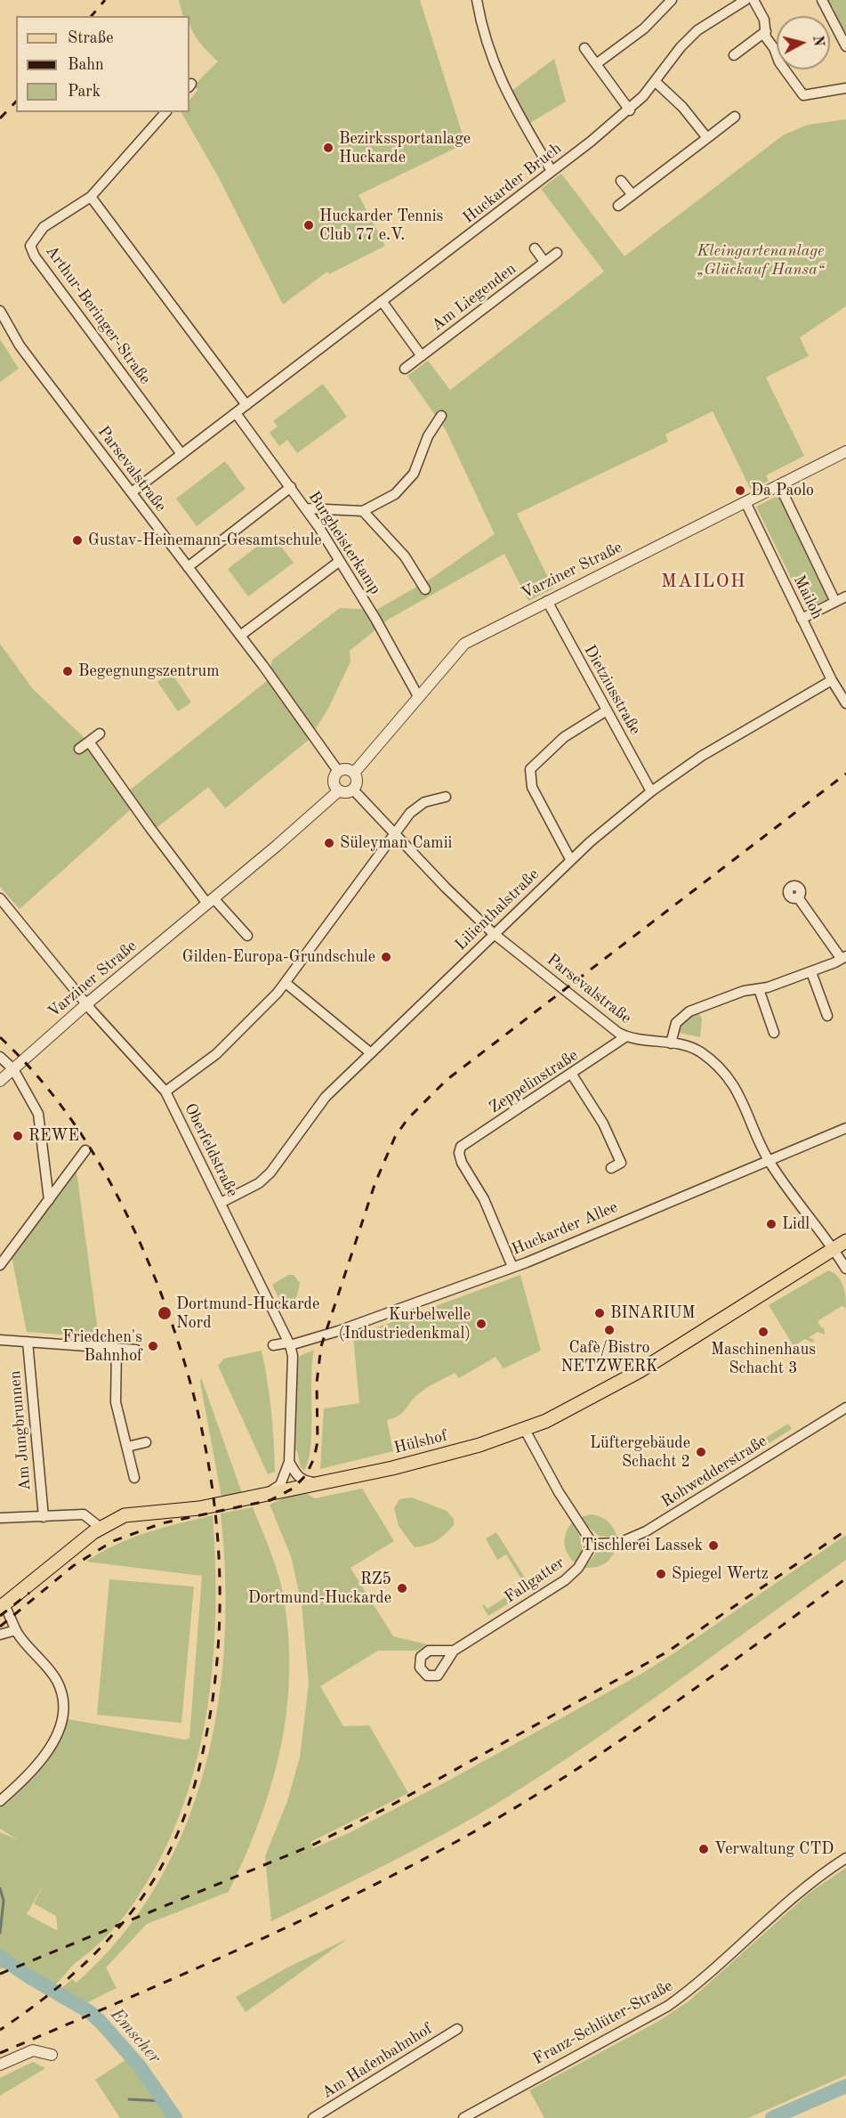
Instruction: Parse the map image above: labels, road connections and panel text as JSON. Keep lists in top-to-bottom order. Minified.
{"streets":{"main road":["Hülshof"],"street":["Huckarder Bruch","Am Liegenden","Arthur-Beringer-Straße","Parsevalstraße","Burgheisterkamp","Varziner Straße","Mailoh","Dietziusstraße","Lilienthalstraße","Zeppelinstraße","Oberfeldstraße","Huckarder Allee","Am Jungbrunnen","Rohwedderstraße","Fallgatter","Franz-Schlüter-Straße","Am Hafenbahnhof"]},"crossings":[["Huckarder Bruch","Arthur-Beringer-Straße"],["Huckarder Bruch","Parsevalstraße"],["Huckarder Bruch","Burgheisterkamp"],["Parsevalstraße","Varziner Straße"],["Parsevalstraße","Lilienthalstraße"],["Parsevalstraße","Zeppelinstraße"],["Parsevalstraße","Huckarder Allee"],["Parsevalstraße","Hülshof"],["Burgheisterkamp","Varziner Straße"],["Varziner Straße","Mailoh"],["Varziner Straße","Dietziusstraße"],["Varziner Straße","Oberfeldstraße"],["Mailoh","Lilienthalstraße"],["Dietziusstraße","Lilienthalstraße"],["Lilienthalstraße","Oberfeldstraße"],["Zeppelinstraße","Huckarder Allee"],["Oberfeldstraße","Huckarder Allee"],["Oberfeldstraße","Hülshof"],["Rohwedderstraße","Fallgatter"]],"districts":["MAILOH"],"water":["Emscher"],"parks":["Kleingartenanlage „Glückauf Hansa“"],"places":["Bezirkssportanlage Huckarde","Huckarder Tennis Club 77 e.V.","Da Paolo","Gustav-Heinemann-Gesamtschule","Begegnungszentrum","Süleyman Camii","Gilden-Europa-Grundschule","REWE","Lidl","Dortmund-Huckarde Nord","BINARIUM","Kurbelwelle (Industriedenkmal)","Cafè/Bistro NETZWERK","Maschinenhaus Schacht 3","Friedchen's Bahnhof","Lüftergebäude Schacht 2","Tischlerei Lassek","Spiegel Wertz","RZ5 Dortmund-Huckarde","Verwaltung CTD"],"legend":["Straße","Bahn","Park"],"north":"right"}
